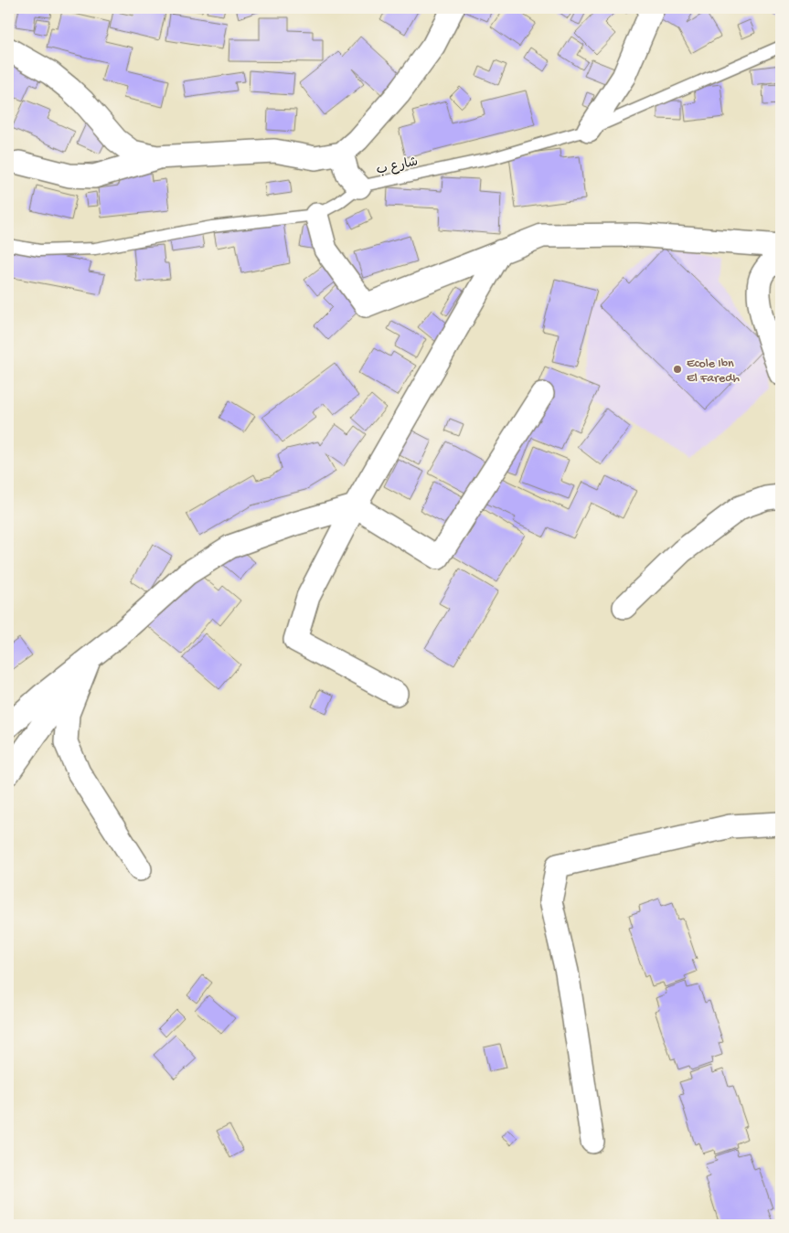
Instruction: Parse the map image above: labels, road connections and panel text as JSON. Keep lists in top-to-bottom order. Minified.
{"streets":{"lane":["شارع ب"]},"places":["Ecole Ibn El Faredh"]}
